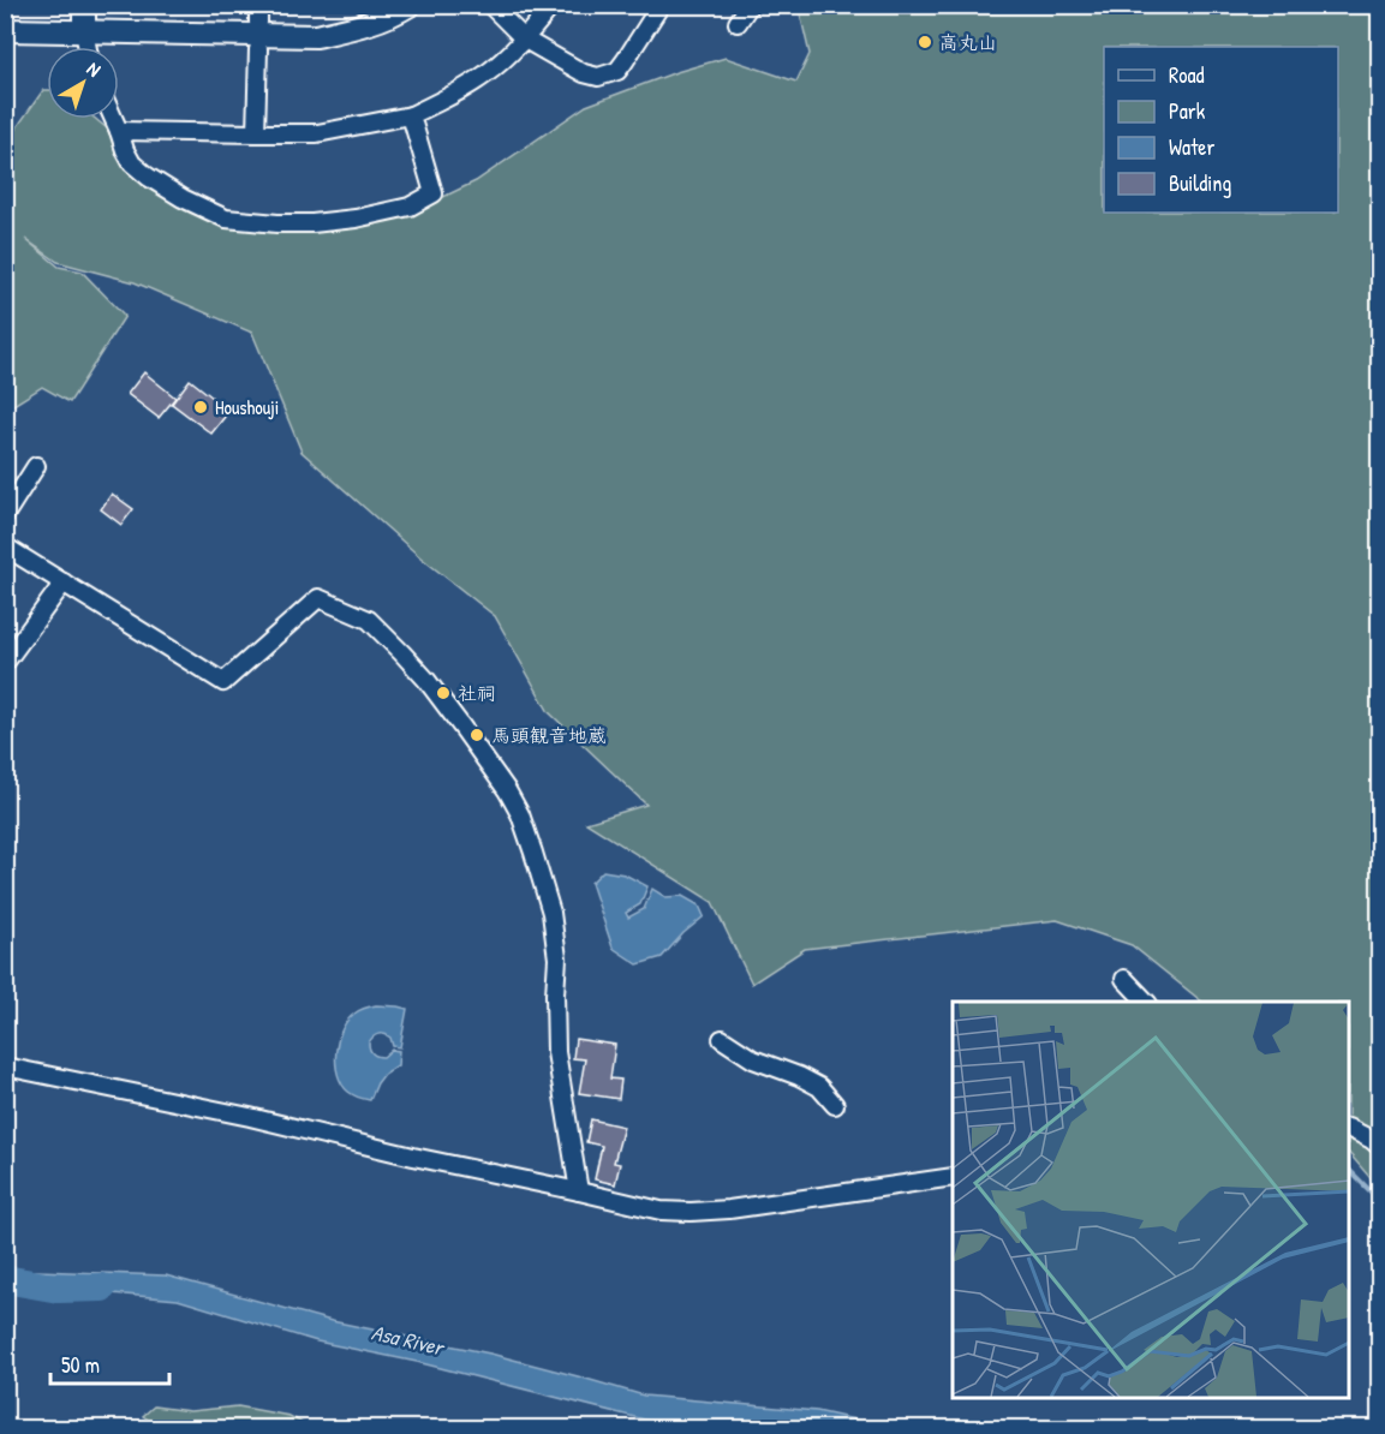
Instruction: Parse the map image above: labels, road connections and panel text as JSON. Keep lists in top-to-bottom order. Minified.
{"water":["Asa River"],"places":["高丸山","Houshouji","社祠","馬頭観音地蔵"],"legend":["Road","Park","Water","Building"],"scale_bar":"50 m","north":"top right"}
